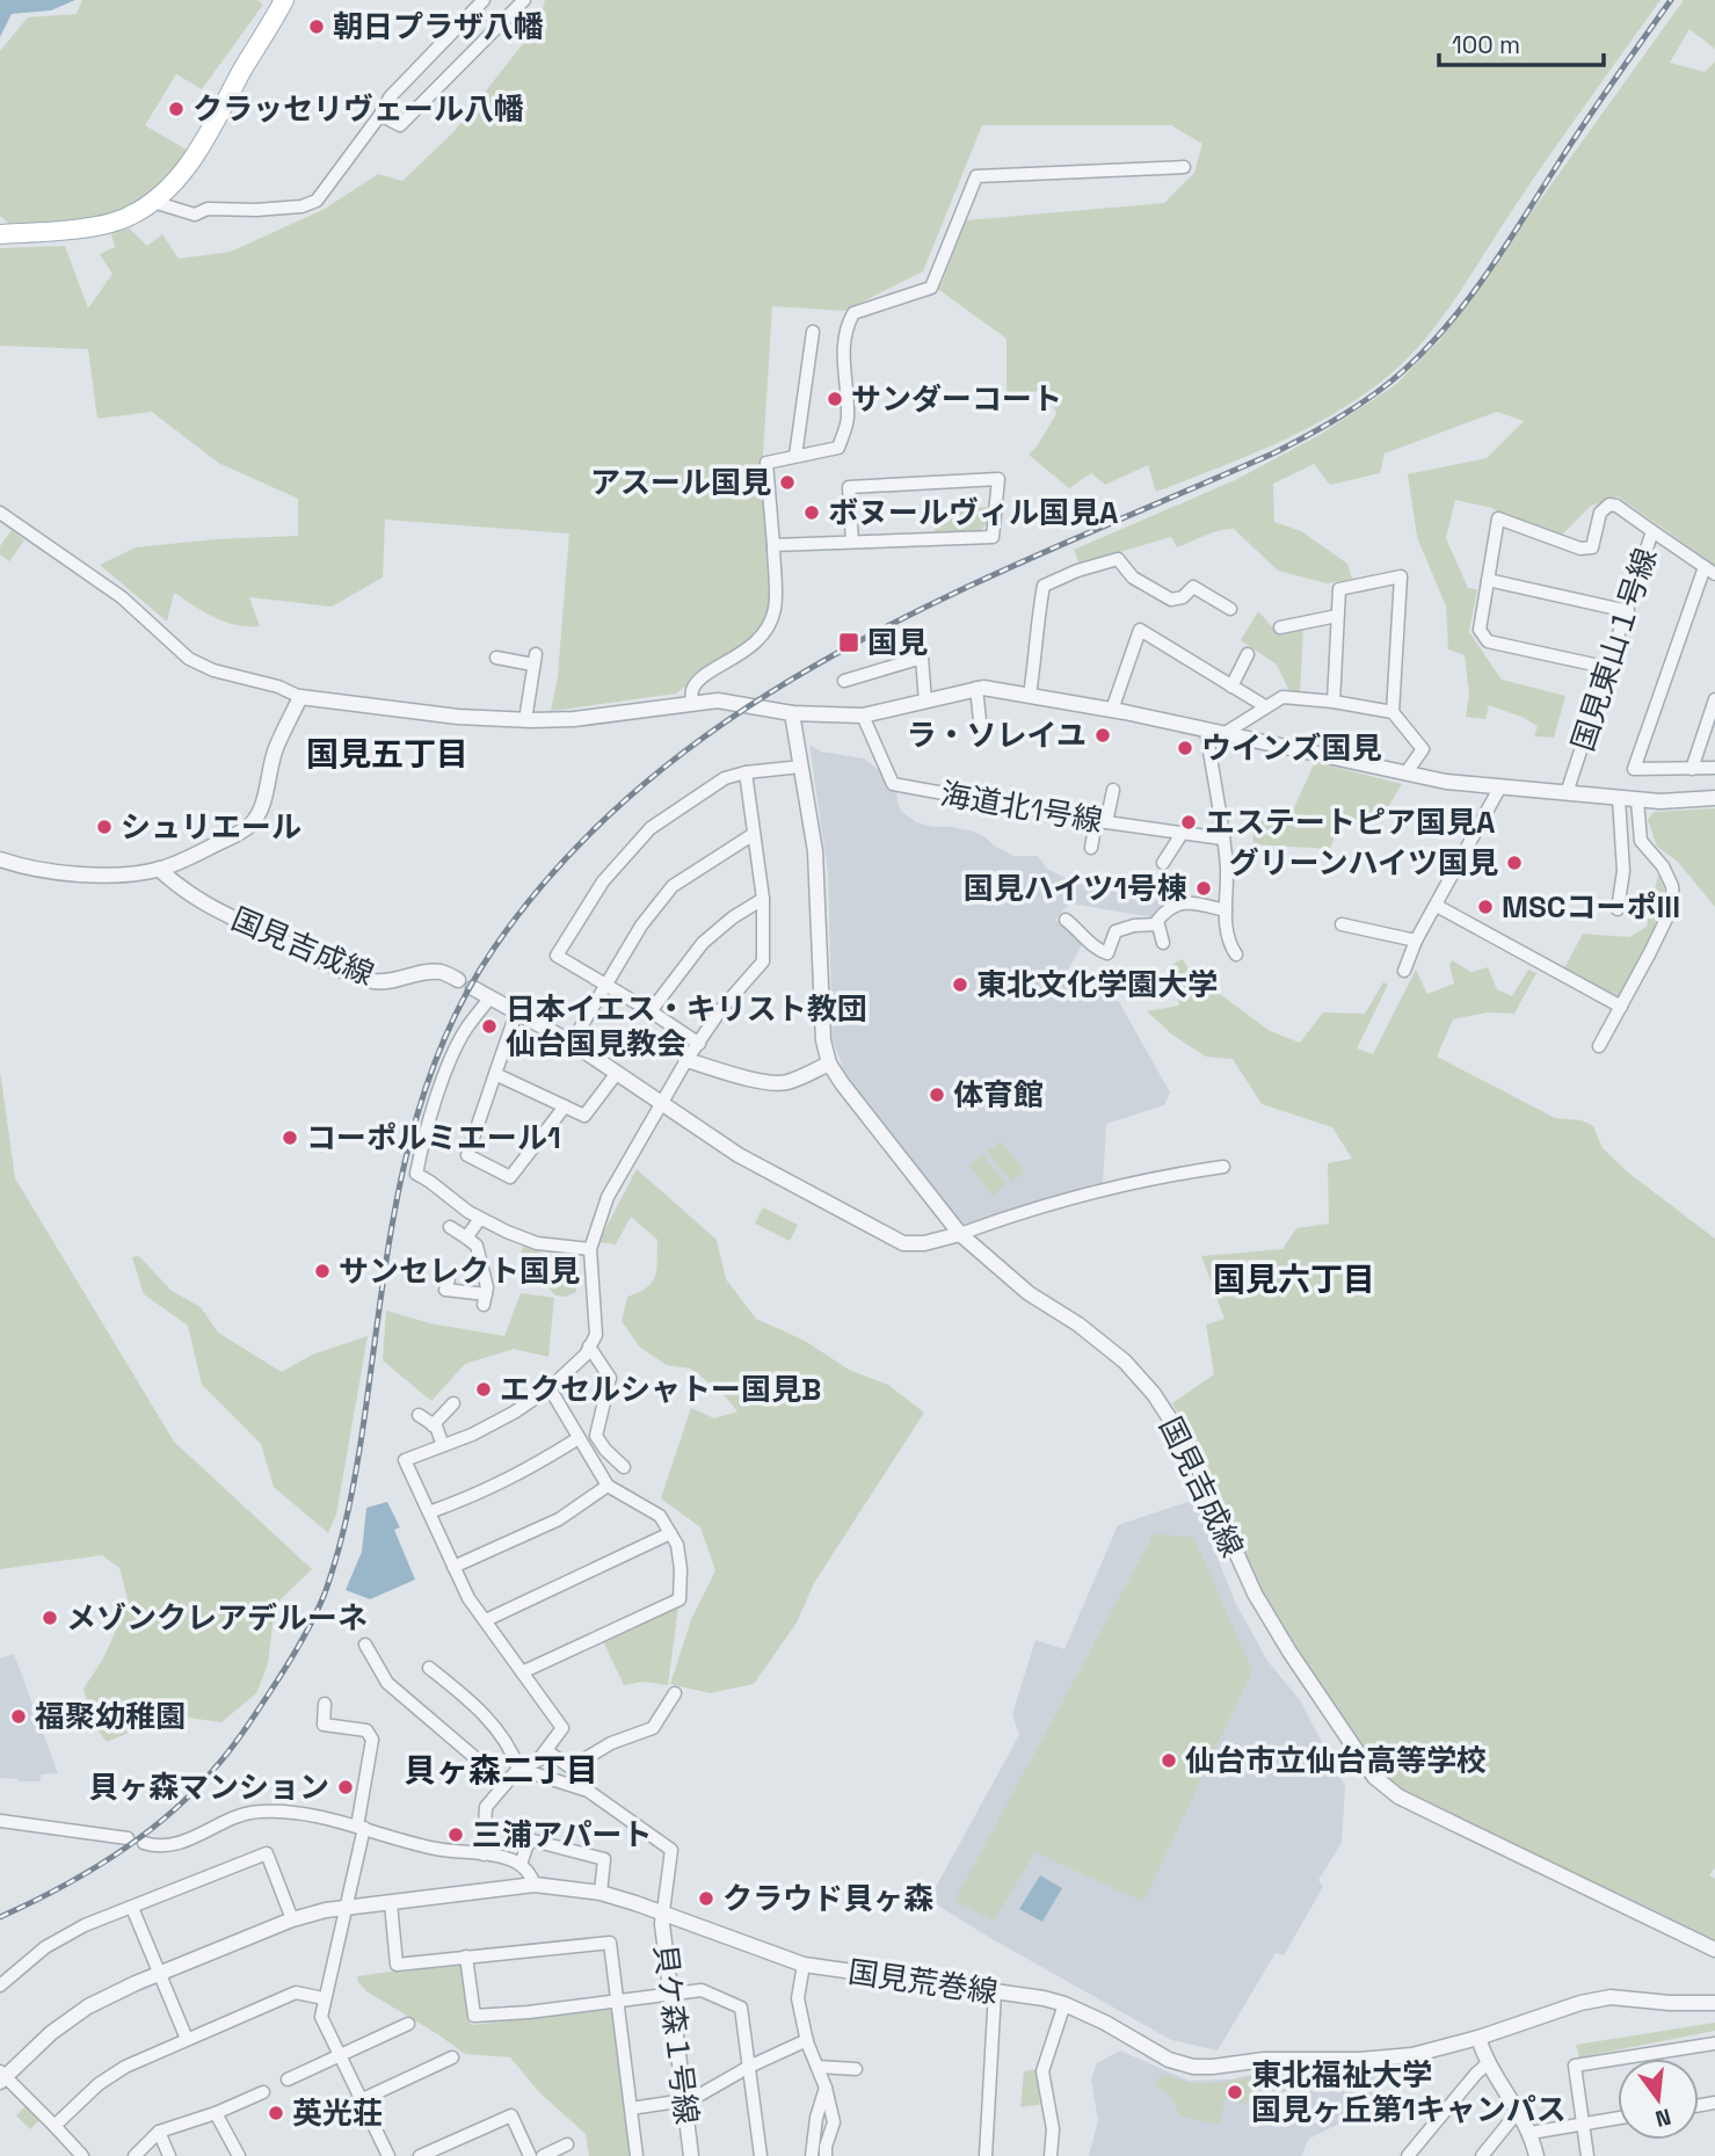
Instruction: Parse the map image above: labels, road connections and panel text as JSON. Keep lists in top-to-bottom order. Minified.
{"streets":{"street":["国見東山１号線","海道北1号線","国見吉成線","国見荒巻線","貝ケ森１号線"]},"crossings":[["国見荒巻線","貝ケ森１号線"]],"districts":["国見五丁目","国見六丁目","貝ヶ森二丁目"],"places":{"other":["朝日プラザ八幡","クラッセリヴェール八幡","サンダーコート","アスール国見","ボヌールヴィル国見A","ラ・ソレイユ","ウインズ国見","エステートピア国見A","シュリエール","グリーンハイツ国見","国見ハイツ1号棟","MSCコーポIII","東北文化学園大学","日本イエス・キリスト教団 仙台国見教会","体育館","コーポルミエール1","サンセレクト国見","エクセルシャトー国見B","メゾンクレアデルーネ","福聚幼稚園","仙台市立仙台高等学校","貝ヶ森マンション","三浦アパート","クラウド貝ヶ森","東北福祉大学 国見ヶ丘第1キャンパス","英光荘"],"transit":["国見"]},"scale_bar":"100 m","north":"bottom"}
